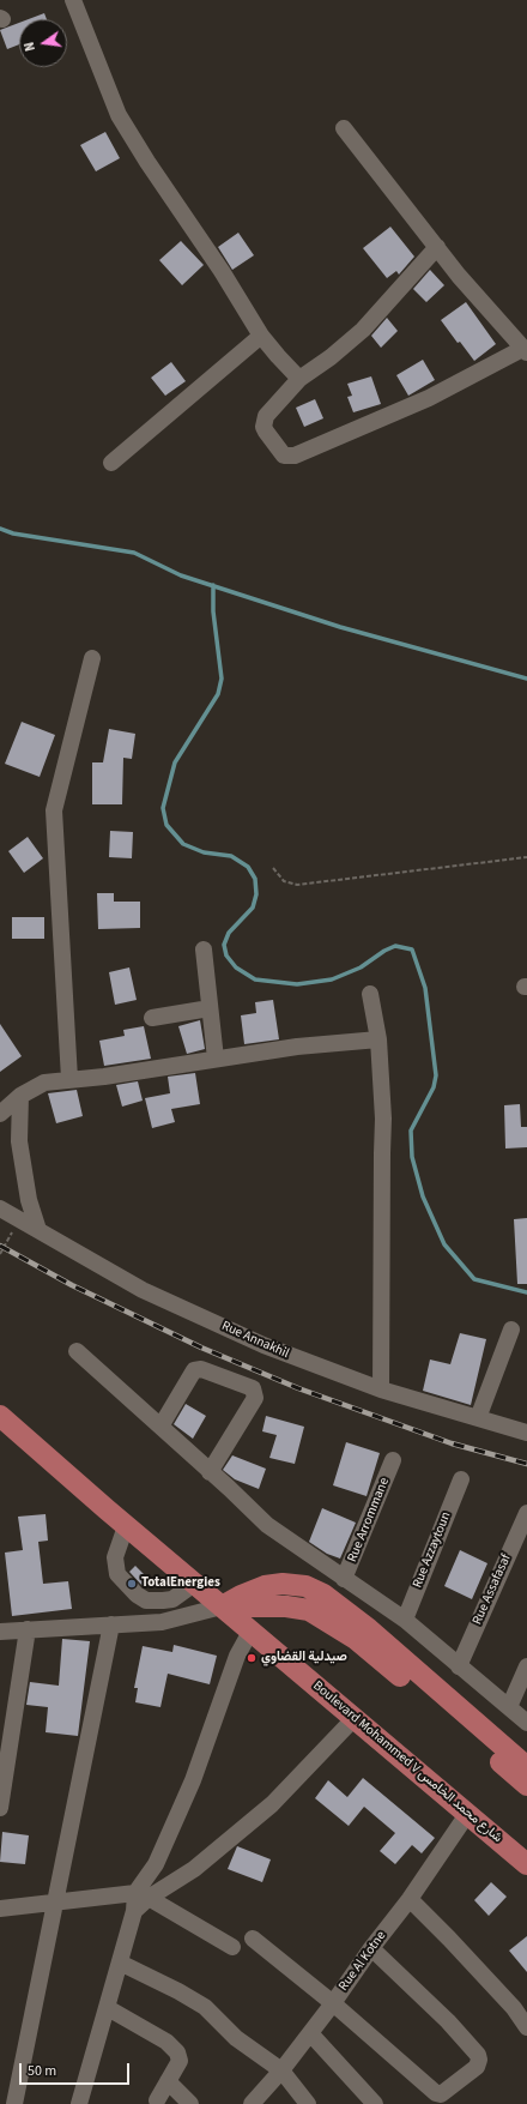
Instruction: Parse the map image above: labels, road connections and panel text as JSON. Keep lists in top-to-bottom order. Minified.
{"streets":{"main road":["Boulevard Mohammed V شارع محمد الخامس"],"street":["Rue Annakhil","Rue Arrommane","Rue Azzaytoun","Rue Assafasaf","Rue Al Kotne"]},"crossings":[["Boulevard Mohammed V شارع محمد الخامس","Rue Al Kotne"]],"places":["TotalEnergies","صيدلية القضاوي"],"scale_bar":"50 m","north":"left"}
